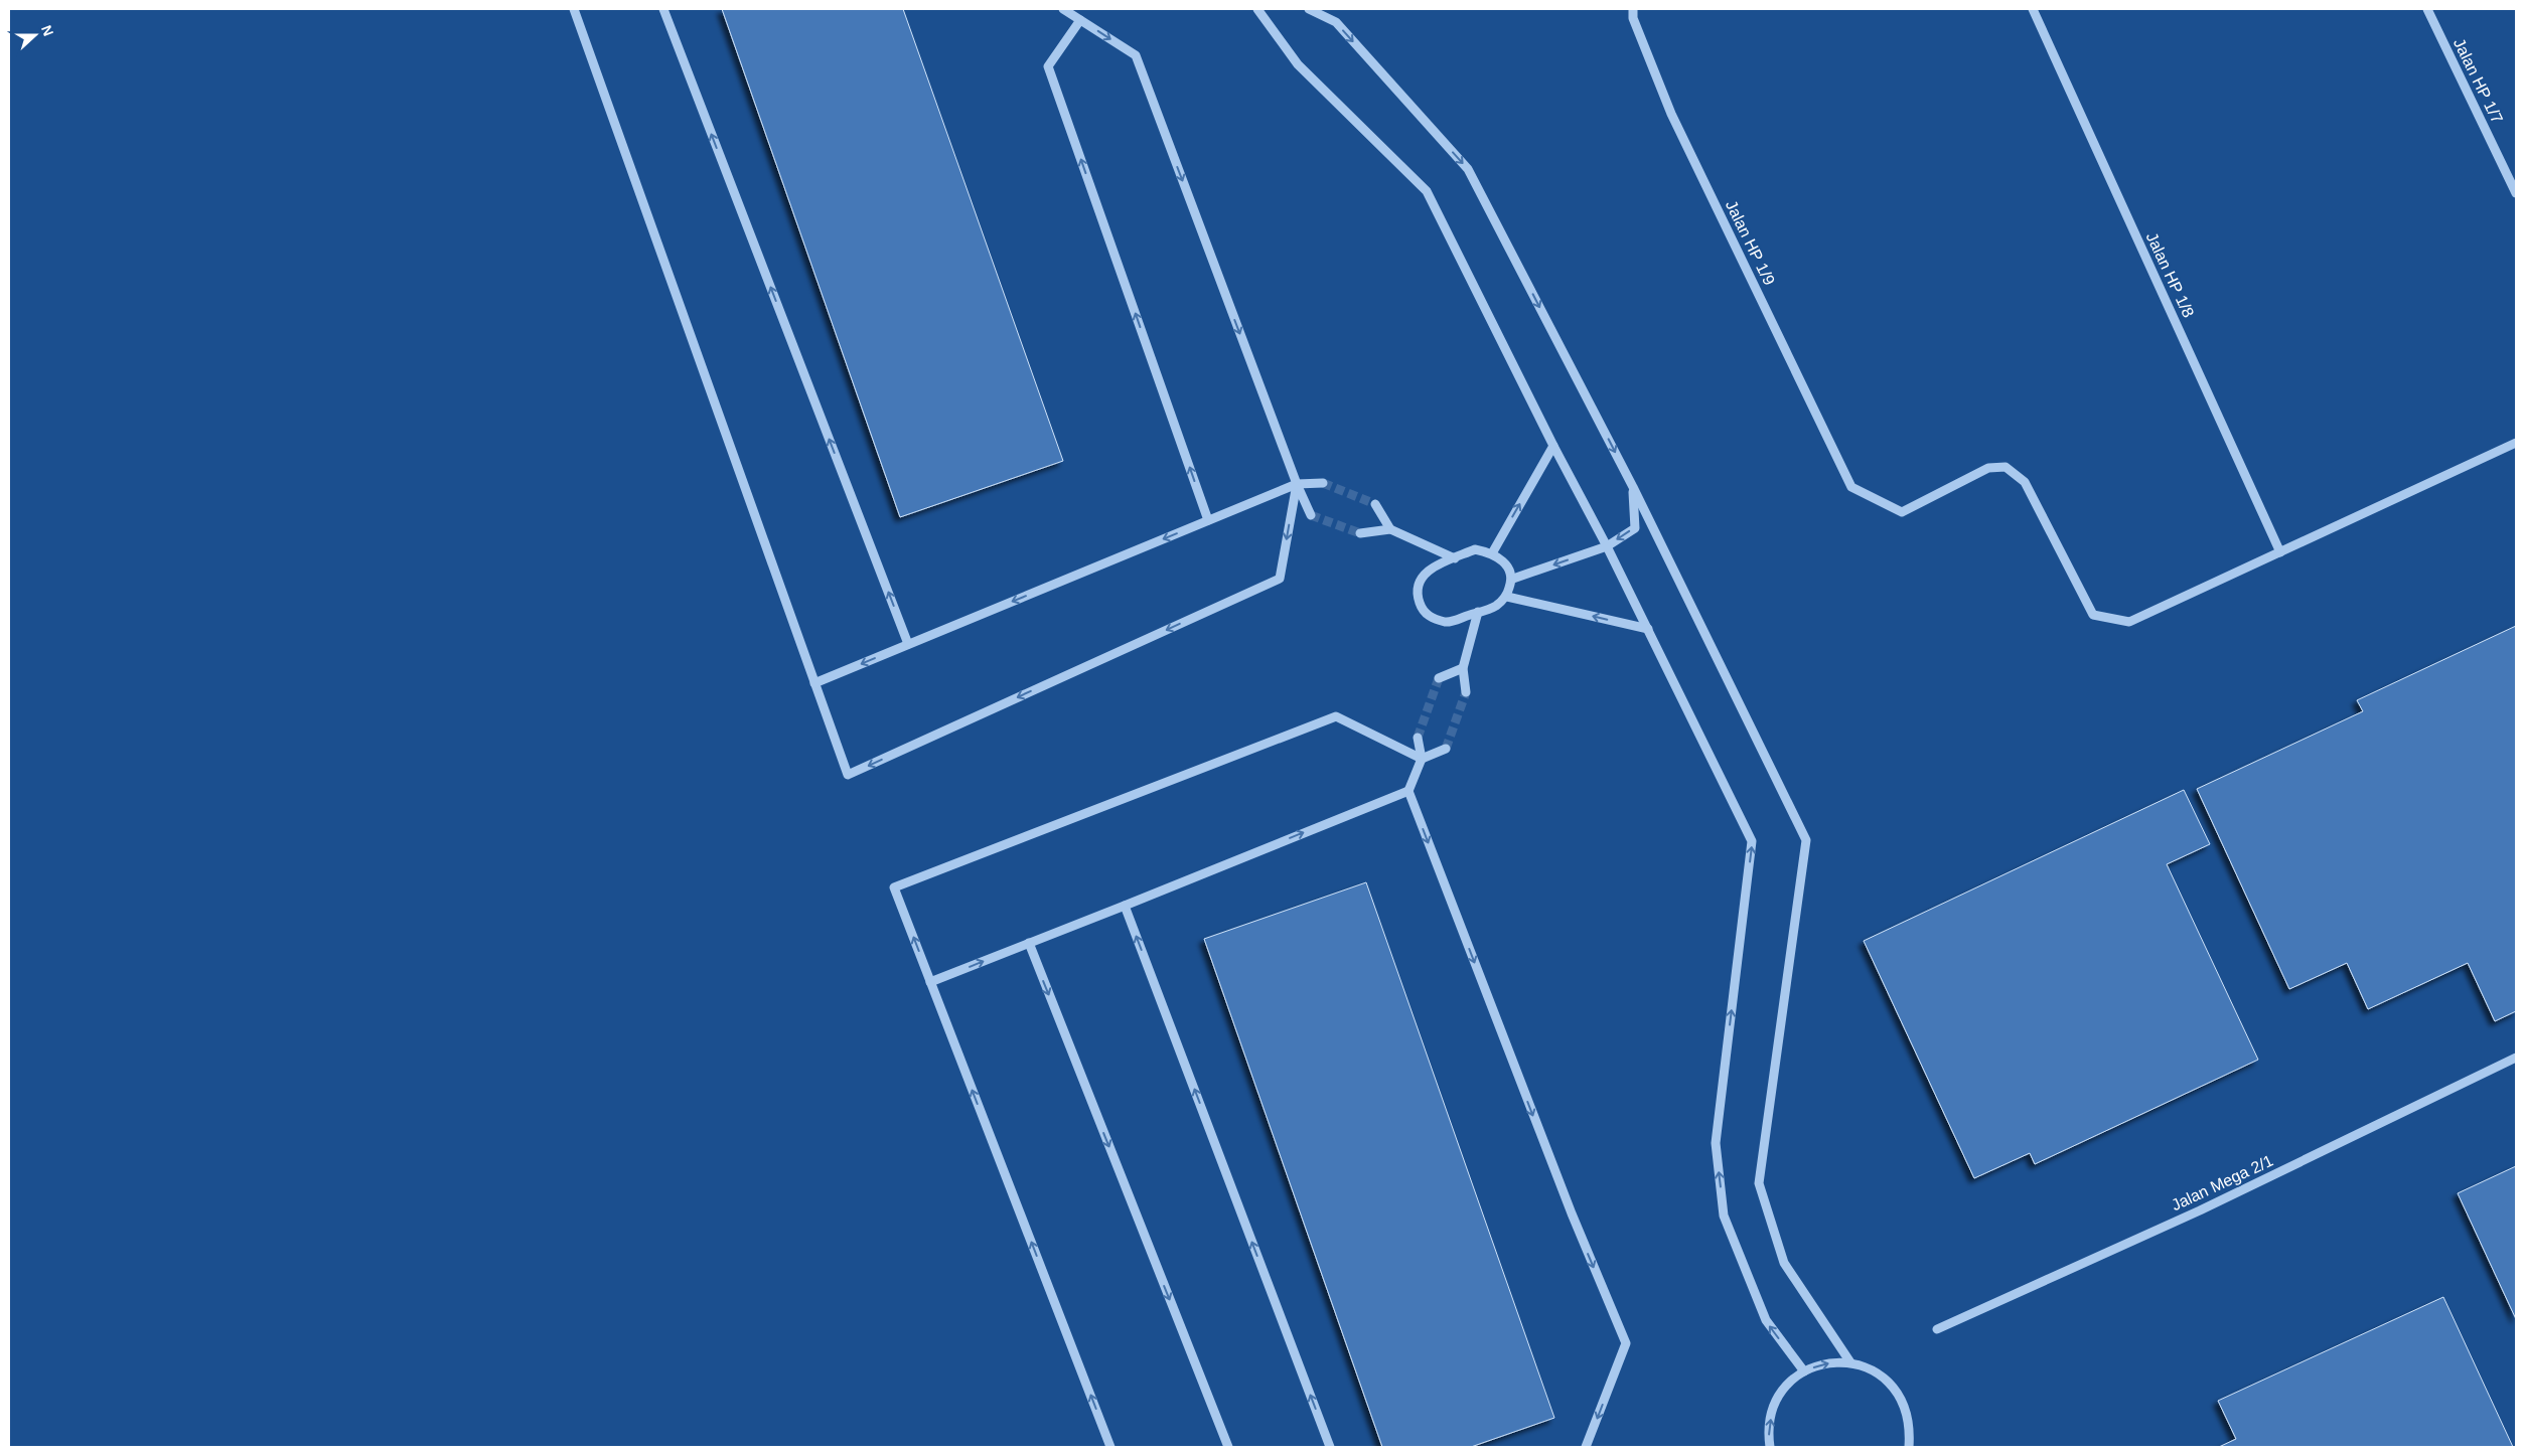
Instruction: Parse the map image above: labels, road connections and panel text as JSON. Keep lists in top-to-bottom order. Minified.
{"streets":{"street":["Jalan HP 1/7","Jalan HP 1/9","Jalan HP 1/8","Jalan Mega 2/1"]},"crossings":[["Jalan HP 1/9","Jalan HP 1/8"]],"north":"right"}
